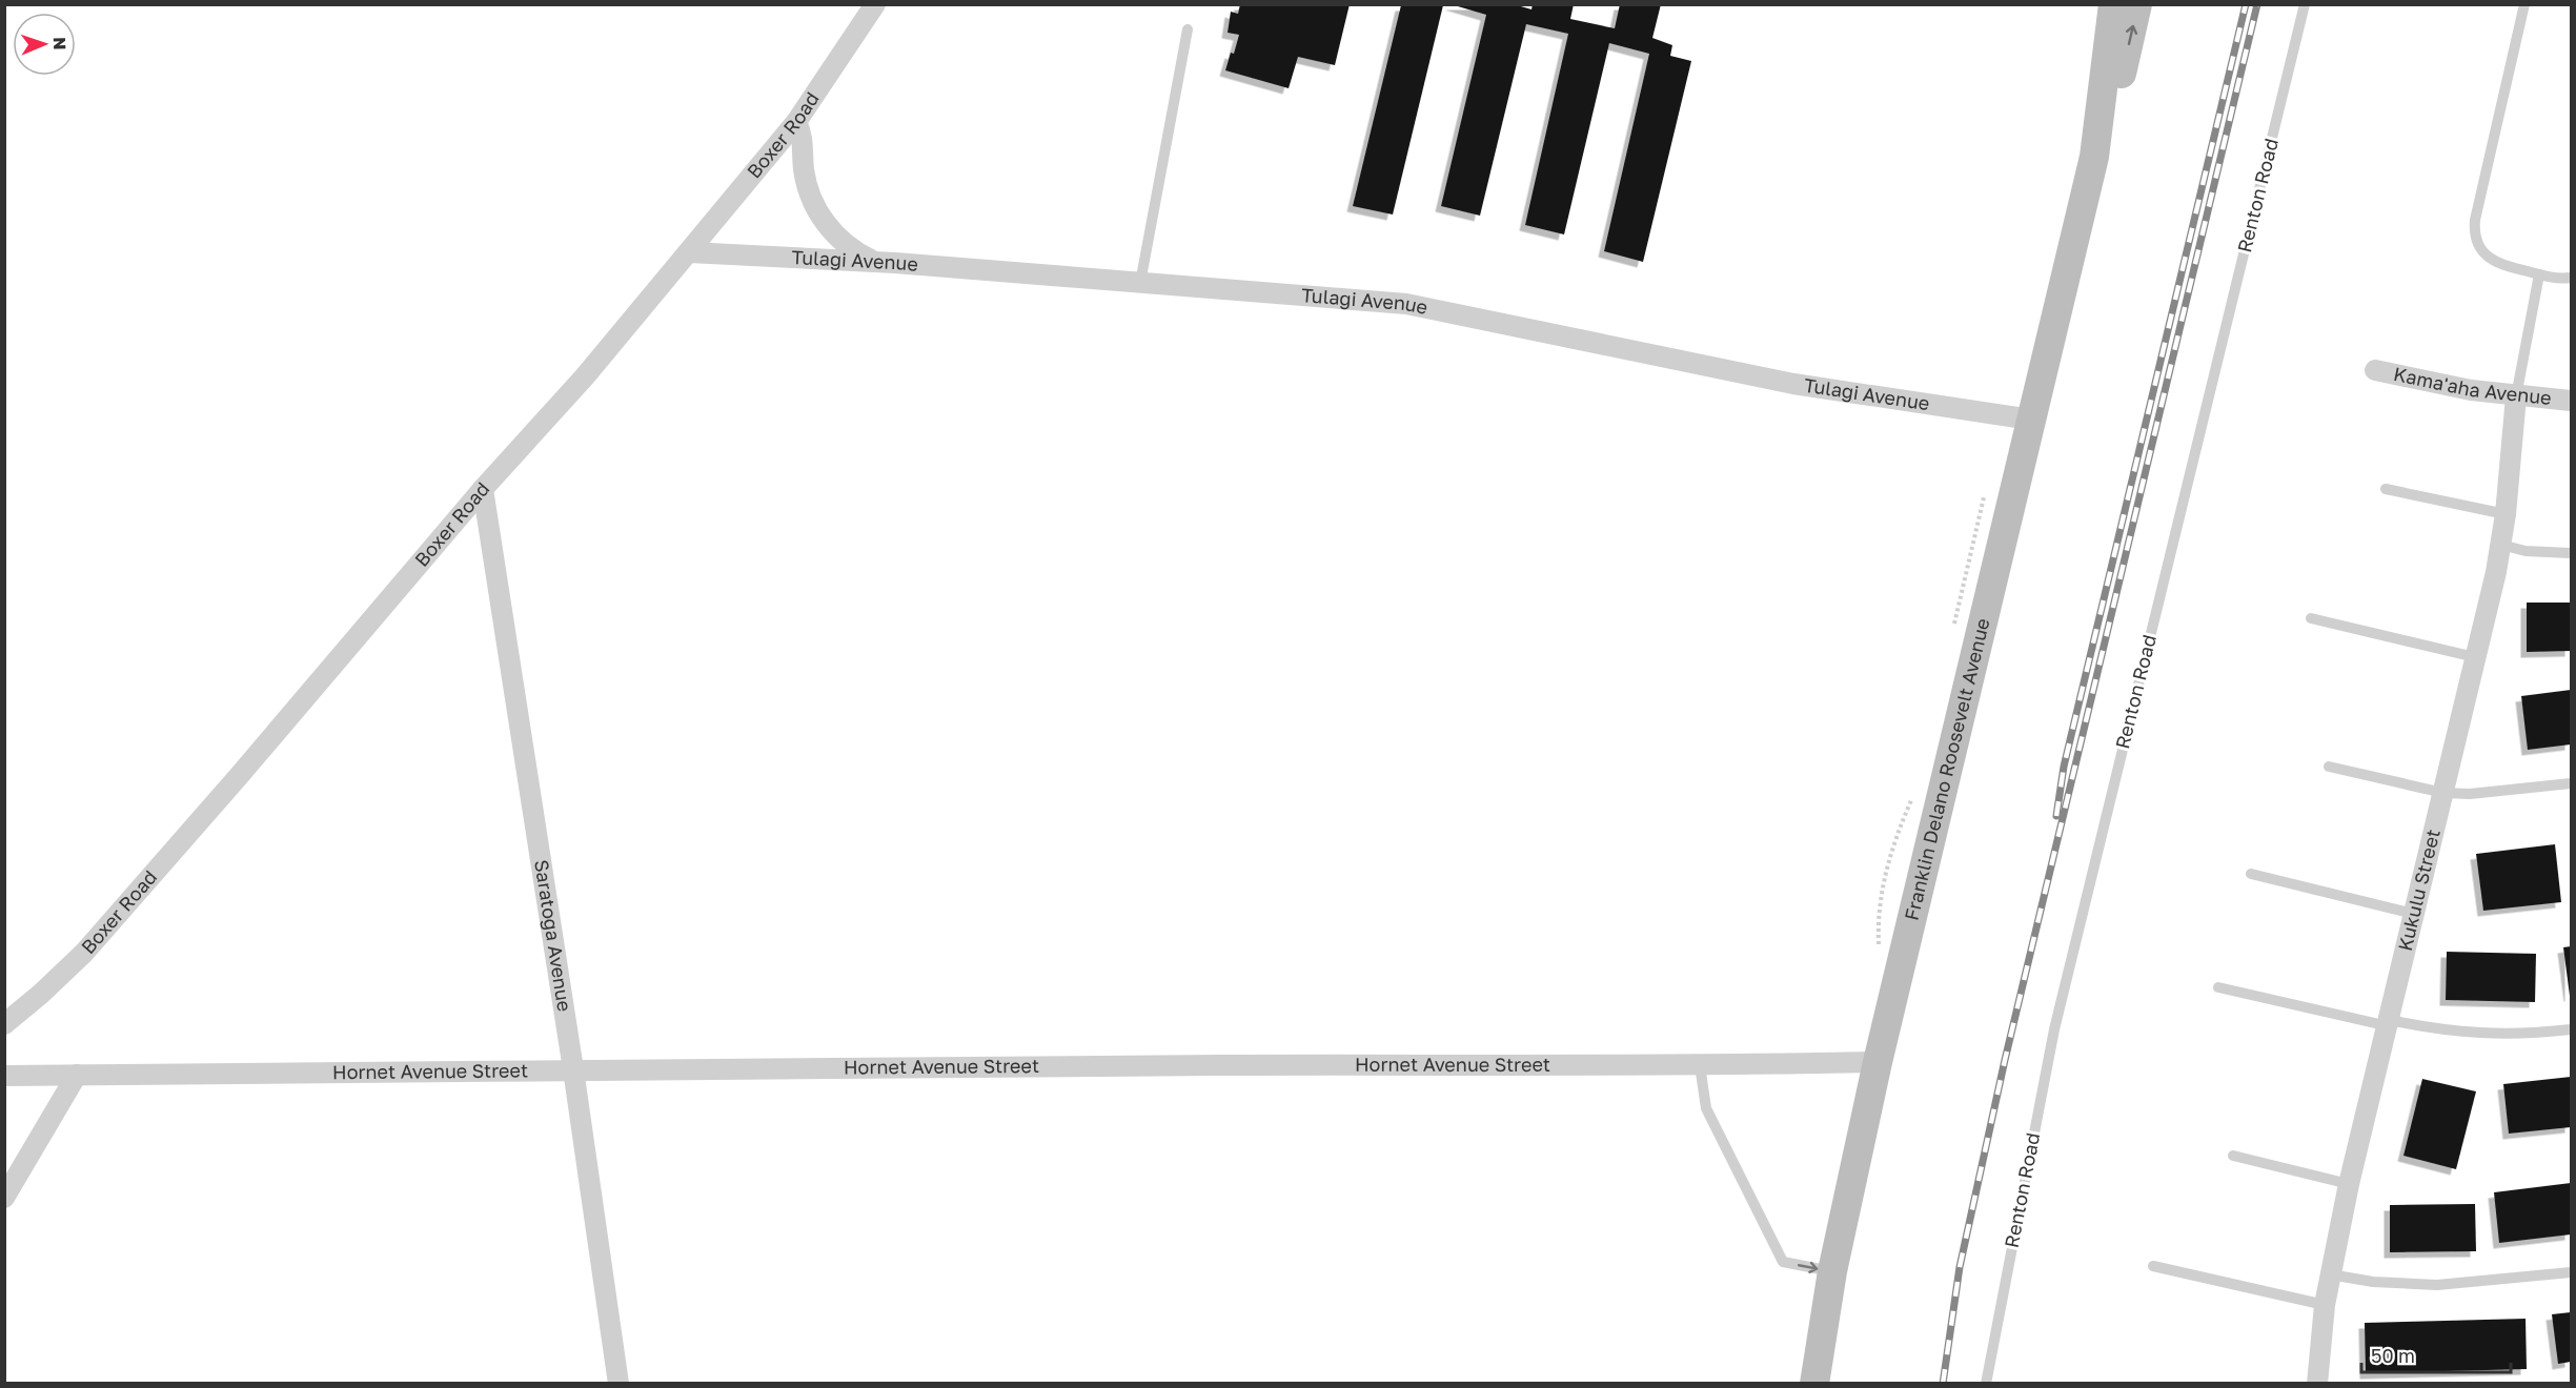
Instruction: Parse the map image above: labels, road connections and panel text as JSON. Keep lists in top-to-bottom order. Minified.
{"streets":{"main road":["Franklin Delano Roosevelt Avenue"],"street":["Boxer Road","Tulagi Avenue","Kama'aha Avenue","Kukulu Street","Saratoga Avenue","Hornet Avenue Street"],"lane":["Renton Road"]},"crossings":[["Boxer Road","Tulagi Avenue"],["Boxer Road","Saratoga Avenue"],["Tulagi Avenue","Franklin Delano Roosevelt Avenue"],["Kama'aha Avenue","Kukulu Street"],["Franklin Delano Roosevelt Avenue","Hornet Avenue Street"],["Saratoga Avenue","Hornet Avenue Street"]],"scale_bar":"50 m","north":"right"}
